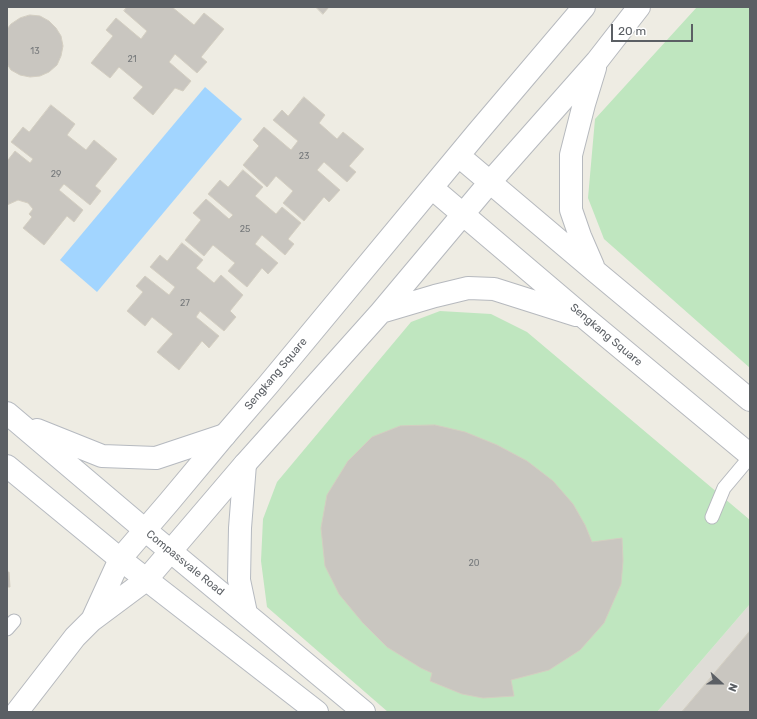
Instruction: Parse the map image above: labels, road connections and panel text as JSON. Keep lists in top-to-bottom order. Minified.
{"streets":{"street":["Sengkang Square","Compassvale Road"]},"crossings":[["Sengkang Square","Compassvale Road"]],"house_numbers":["13","21","23","29","25","27","20"],"scale_bar":"20 m","north":"right"}
